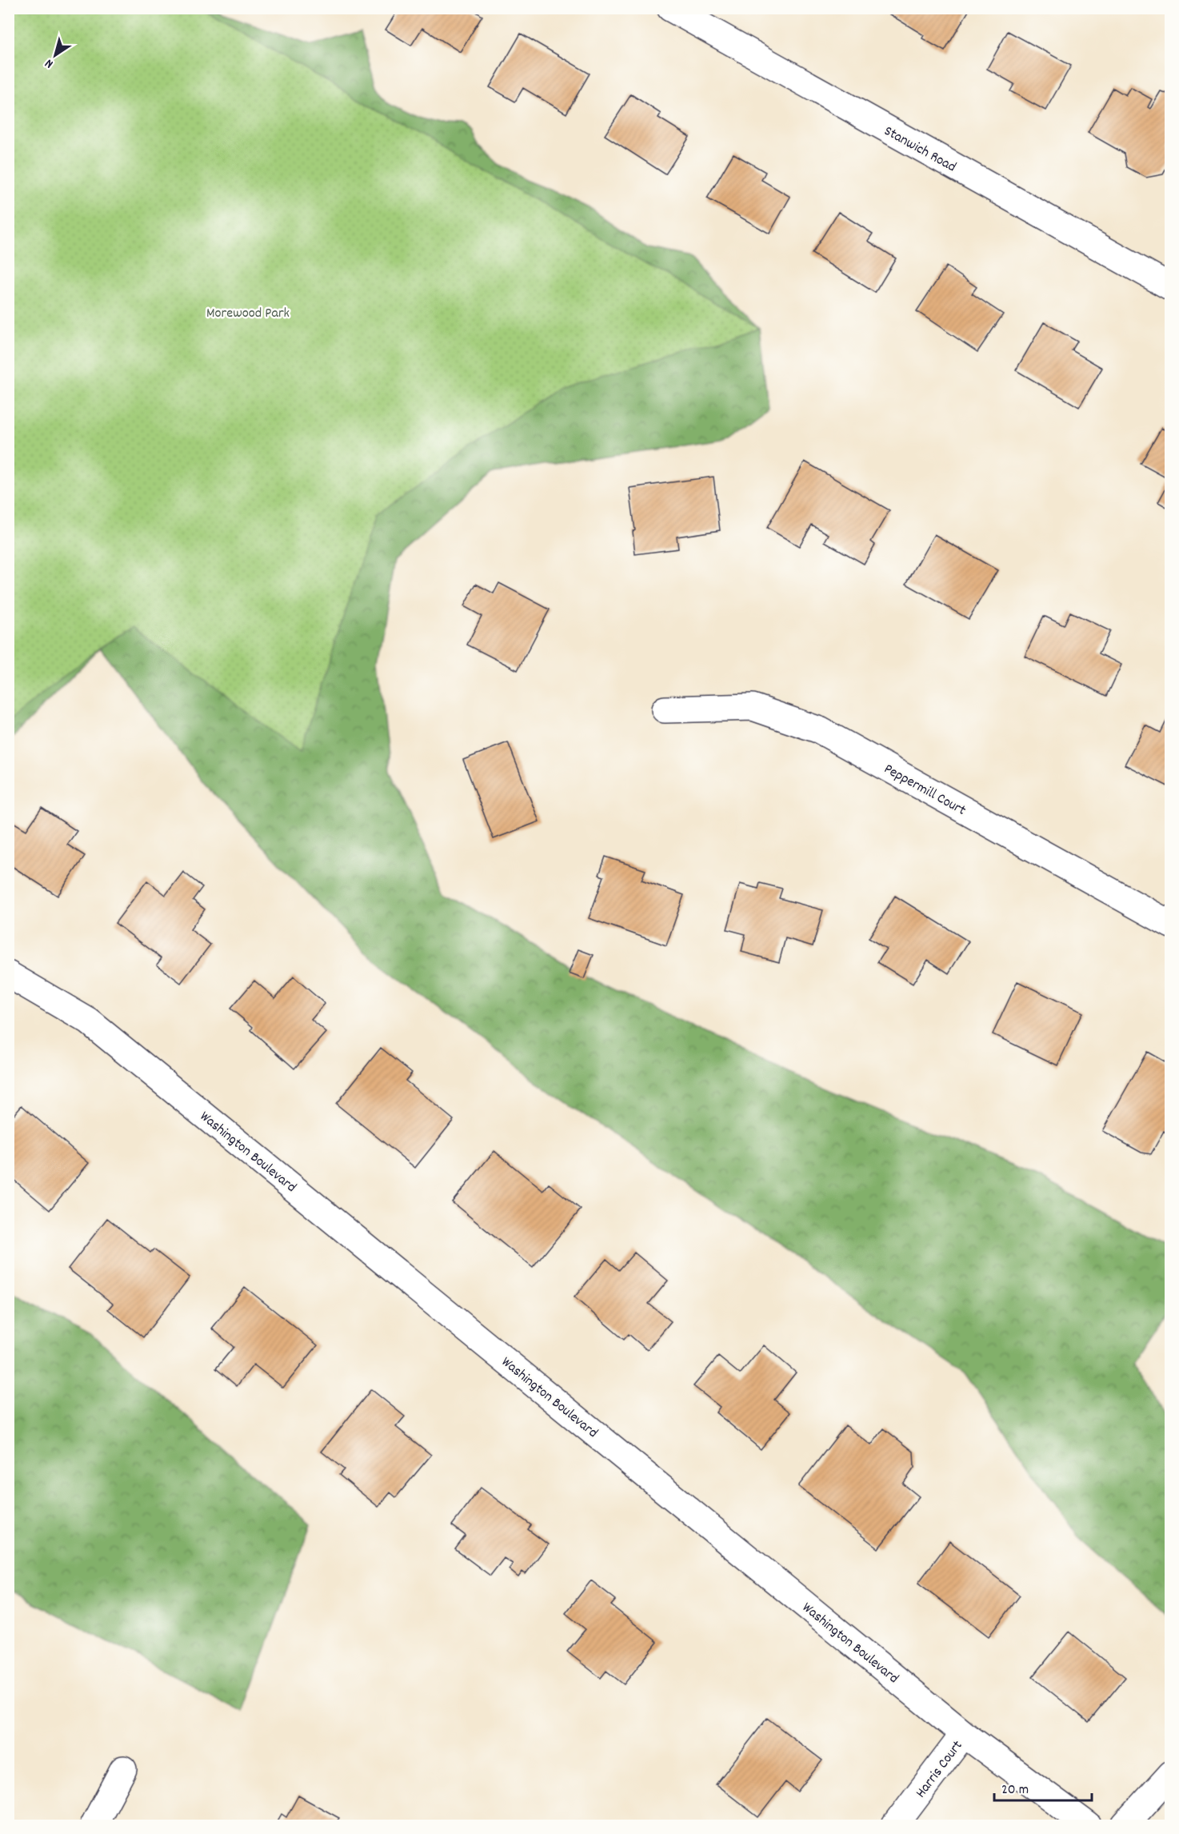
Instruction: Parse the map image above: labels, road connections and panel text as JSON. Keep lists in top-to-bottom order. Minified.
{"streets":{"street":["Stanwich Road","Peppermill Court","Washington Boulevard","Harris Court"]},"crossings":[["Washington Boulevard","Harris Court"]],"parks":["Morewood Park"],"scale_bar":"20 m","north":"bottom left"}
